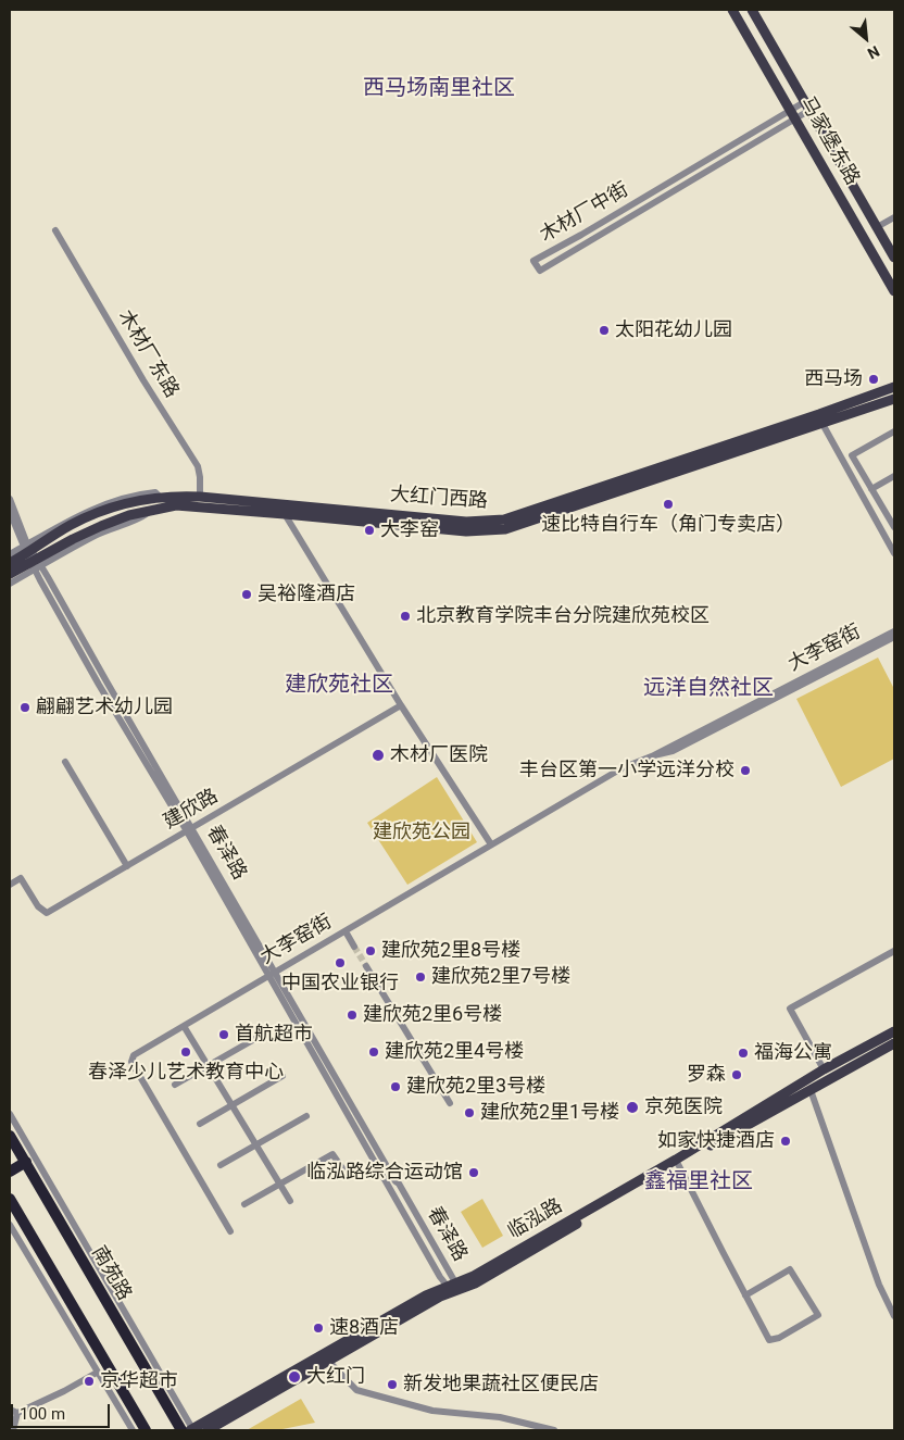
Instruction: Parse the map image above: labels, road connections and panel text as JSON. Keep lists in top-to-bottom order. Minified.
{"streets":{"highway":["南苑路"],"main road":["马家堡东路","大红门西路","临泓路"],"street":["木材厂中街","木材厂东路","大李窑街","建欣路","春泽路"]},"crossings":[["马家堡东路","木材厂中街"],["木材厂东路","大红门西路"],["大红门西路","春泽路"],["大李窑街","春泽路"],["建欣路","春泽路"],["春泽路","临泓路"],["临泓路","南苑路"]],"districts":["西马场南里社区","建欣苑社区","远洋自然社区","鑫福里社区"],"parks":["建欣苑公园"],"places":["太阳花幼儿园","西马场","速比特自行车（角门专卖店）","大李窑","吴裕隆酒店","北京教育学院丰台分院建欣苑校区","翩翩艺术幼儿园","木材厂医院","丰台区第一小学远洋分校","建欣苑2里8号楼","中国农业银行","建欣苑2里7号楼","建欣苑2里6号楼","首航超市","春泽少儿艺术教育中心","建欣苑2里4号楼","福海公寓","罗森","建欣苑2里3号楼","京苑医院","建欣苑2里1号楼","如家快捷酒店","临泓路综合运动馆","速8酒店","大红门","京华超市","新发地果蔬社区便民店"],"scale_bar":"100 m","north":"bottom right"}
